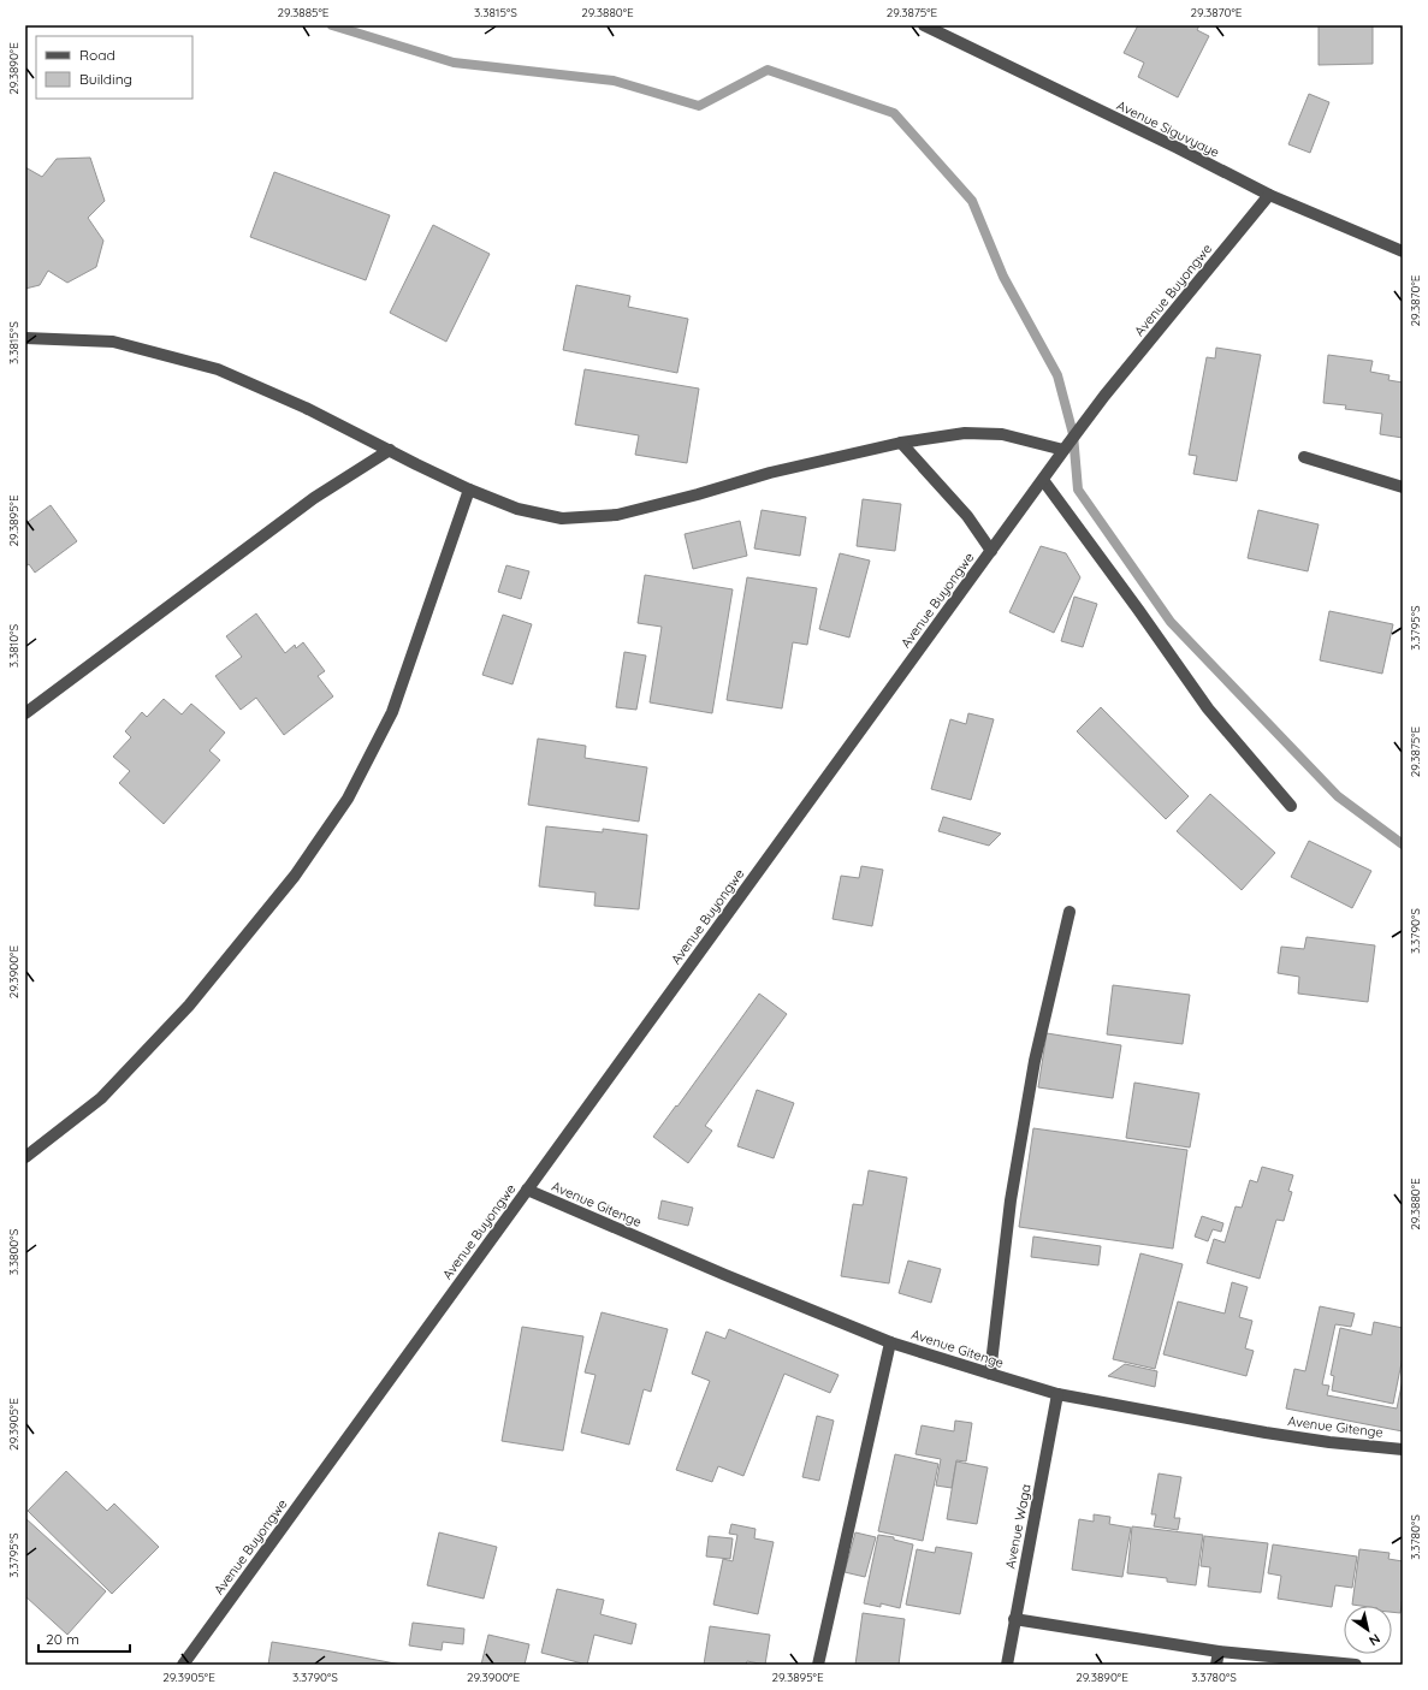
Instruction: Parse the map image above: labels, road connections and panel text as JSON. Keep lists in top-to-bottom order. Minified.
{"streets":{"street":["Avenue Siguvyaye","Avenue Buyongwe","Avenue Gitenge","Avenue Waga"]},"crossings":[["Avenue Siguvyaye","Avenue Buyongwe"],["Avenue Buyongwe","Avenue Gitenge"],["Avenue Gitenge","Avenue Waga"]],"legend":["Road","Building"],"scale_bar":"20 m","north":"bottom right","coordinates":["29.3885°E","3.3815°S","29.3880°E","29.3875°E","29.3870°E","29.3890°E","29.3895°E","3.3795°S","3.3810°S","3.3790°S","29.3900°E","3.3800°S","29.3905°E","3.3780°S"]}
